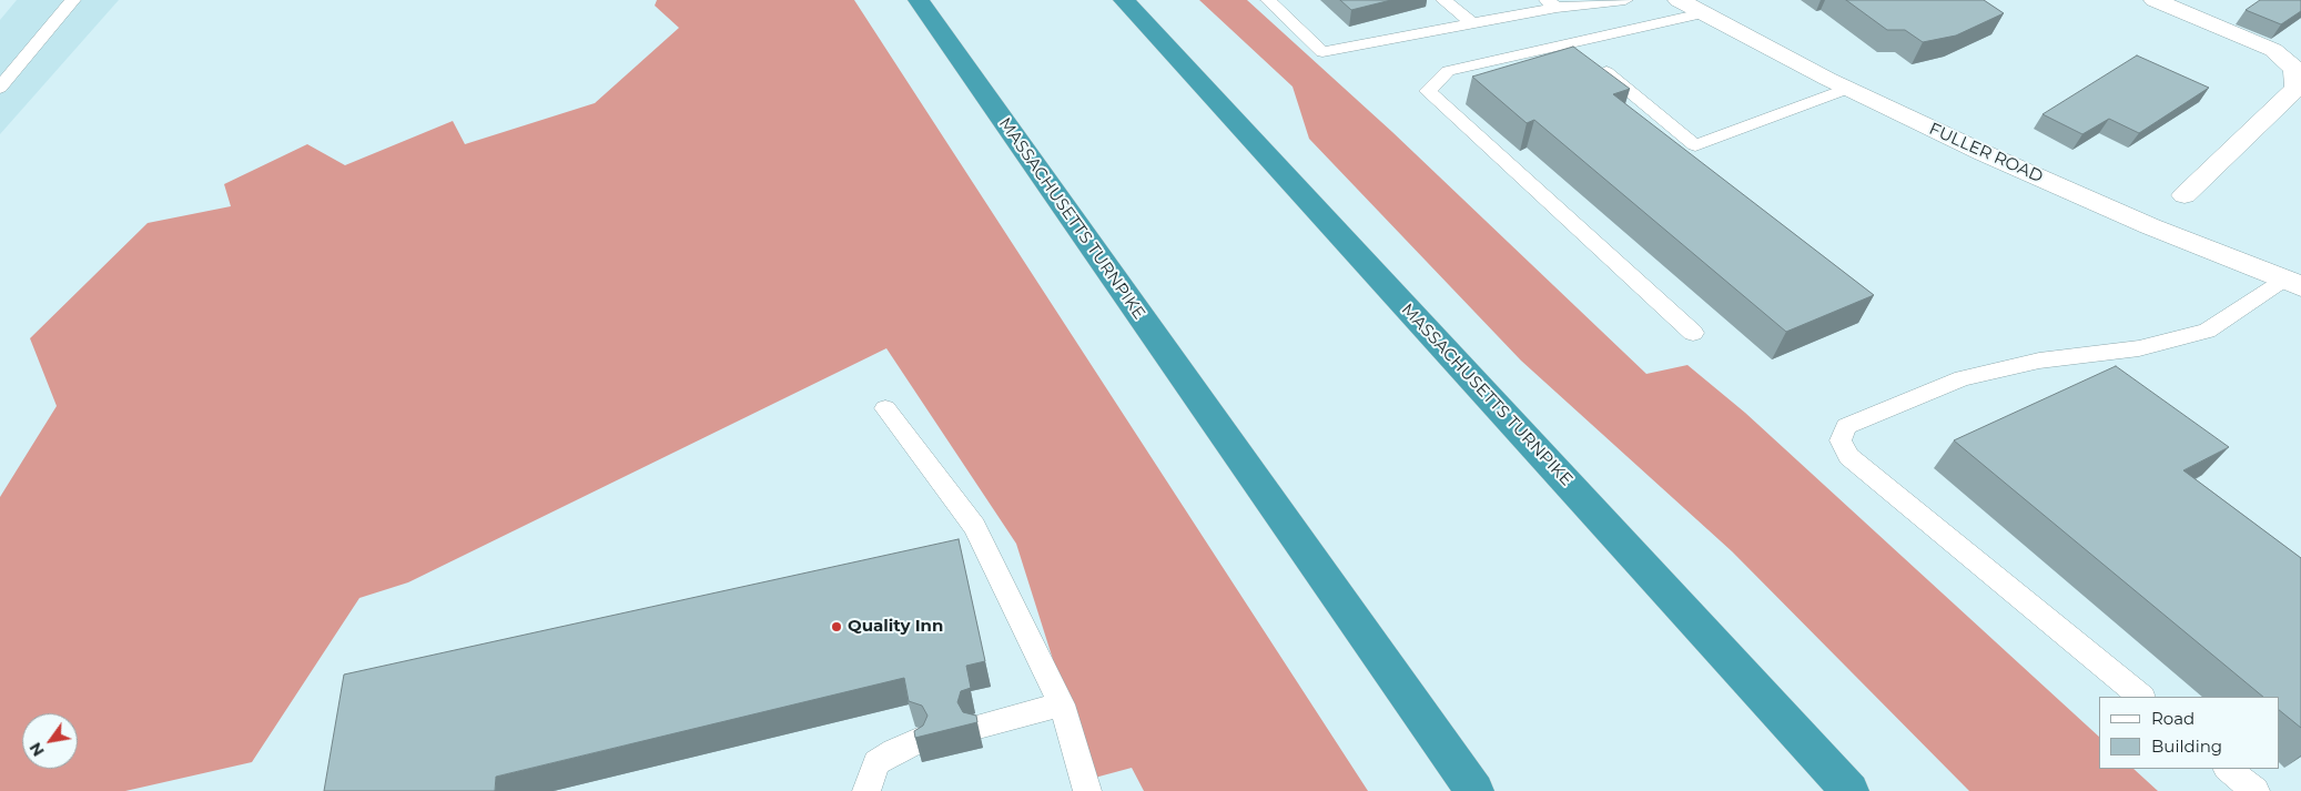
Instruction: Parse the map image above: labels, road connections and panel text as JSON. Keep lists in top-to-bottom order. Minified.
{"streets":{"highway":["MASSACHUSETTS TURNPIKE"],"main road":["FULLER ROAD"]},"places":["Quality Inn"],"legend":["Road","Building"],"north":"bottom left"}
